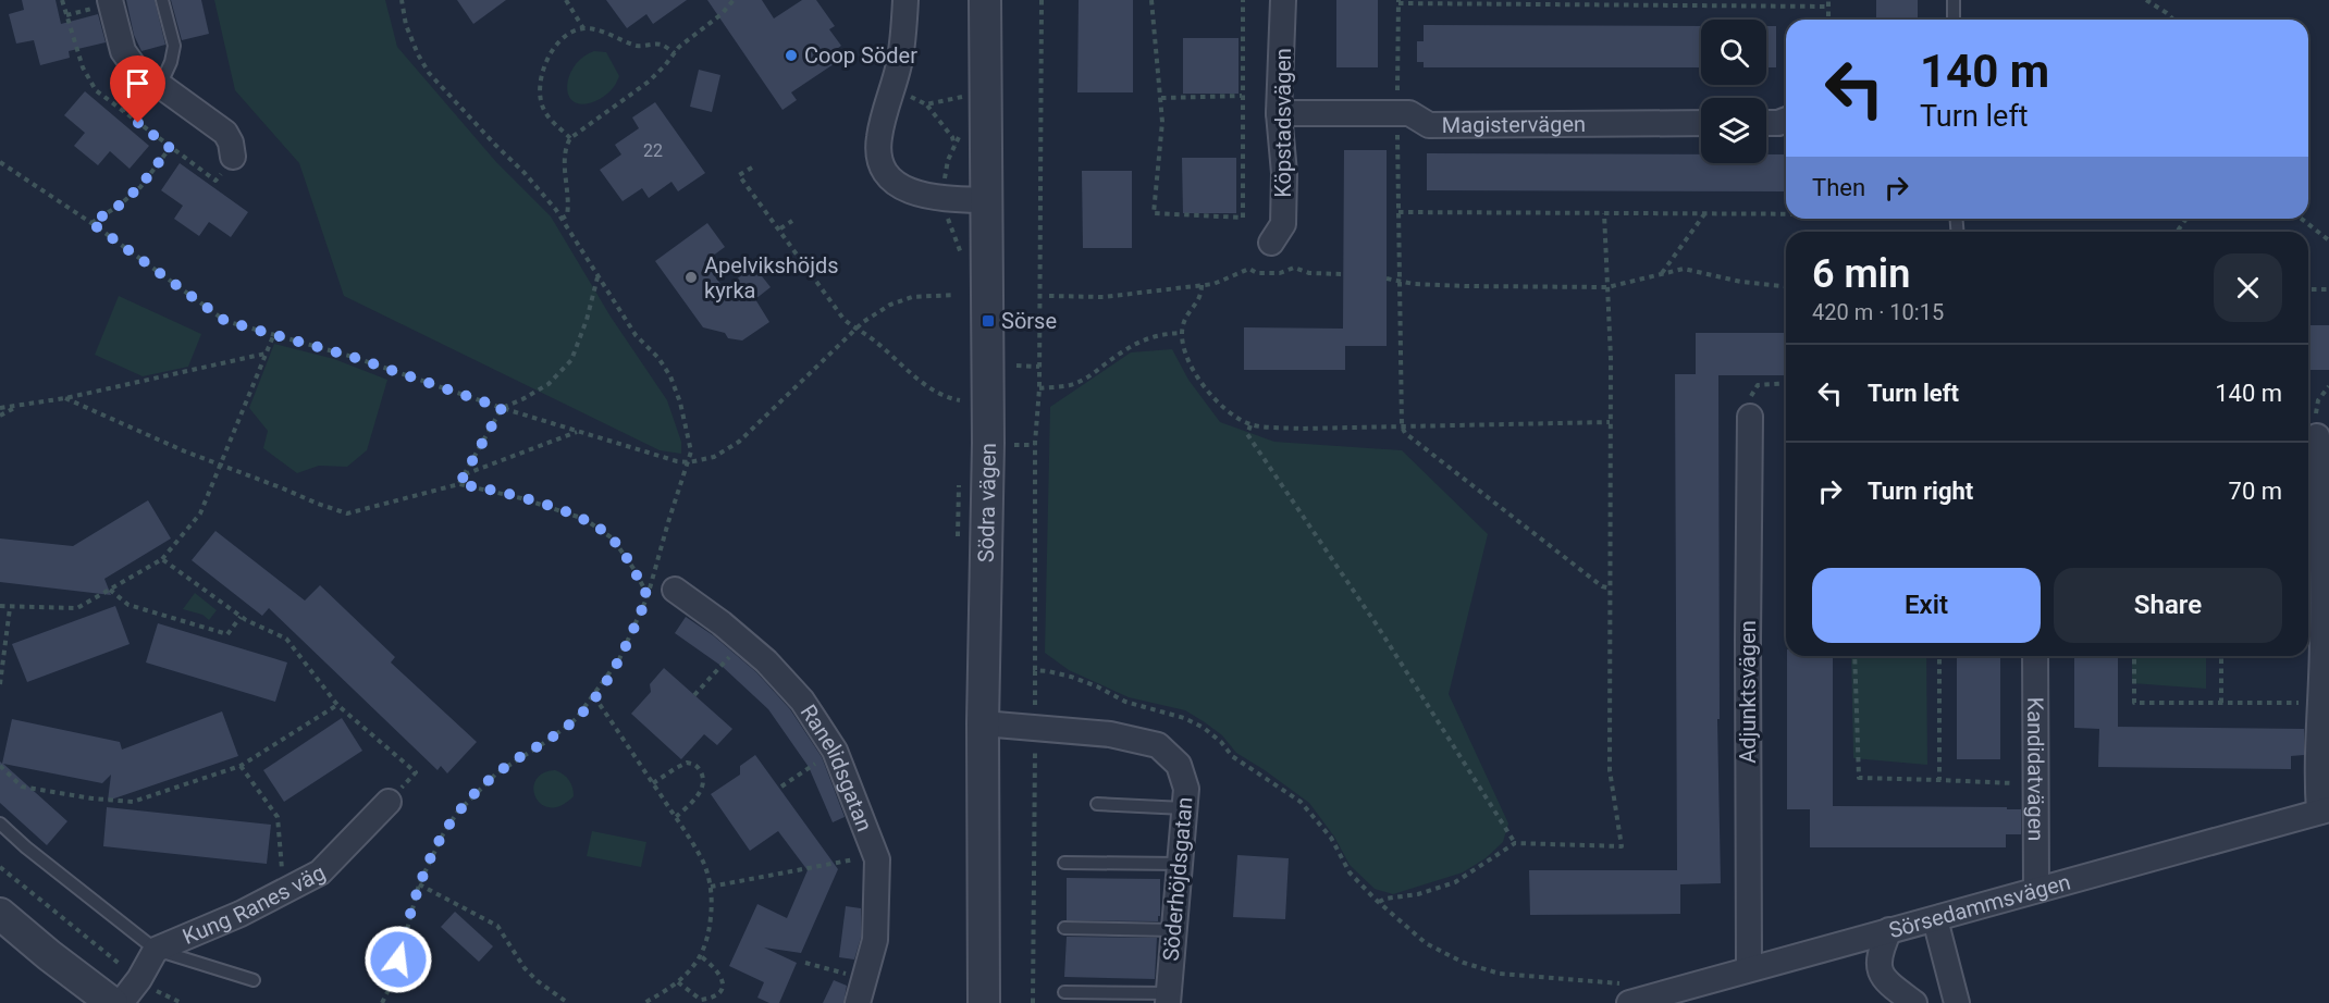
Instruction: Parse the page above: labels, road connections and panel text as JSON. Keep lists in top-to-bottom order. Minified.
{"streets":{"street":["Köpstadsvägen","Magistervägen","Södra vägen","Adjunktsvägen","Ranelidsgatan","Kandidatvägen","Söderhöjdsgatan","Kung Ranes väg","Sörsedammsvägen"]},"crossings":[["Köpstadsvägen","Magistervägen"],["Södra vägen","Söderhöjdsgatan"],["Adjunktsvägen","Sörsedammsvägen"],["Kandidatvägen","Sörsedammsvägen"]],"places":{"other":["Coop Söder","Apelvikshöjds kyrka"],"transit":["Sörse"]},"house_numbers":["22"],"page":{"turn":["140 m","Turn left"],"then":"Then","heading":["6 min","420 m · 10:15"],"list":[{"name":"Turn left","value":"140 m"},{"name":"Turn right","value":"70 m"}],"buttons":["Exit","Share"]}}
